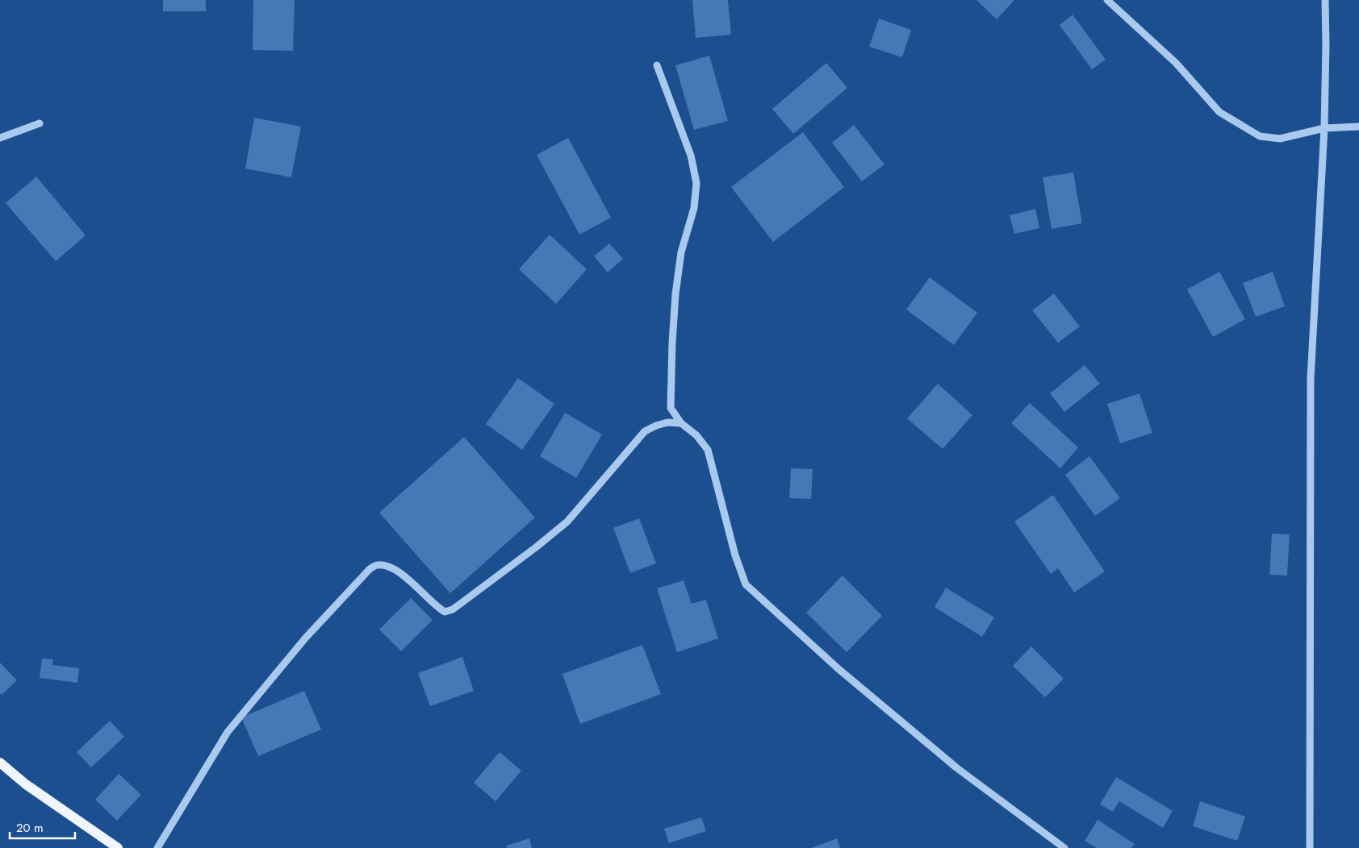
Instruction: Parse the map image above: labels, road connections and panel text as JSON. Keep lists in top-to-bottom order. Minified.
{"scale_bar":"20 m"}
